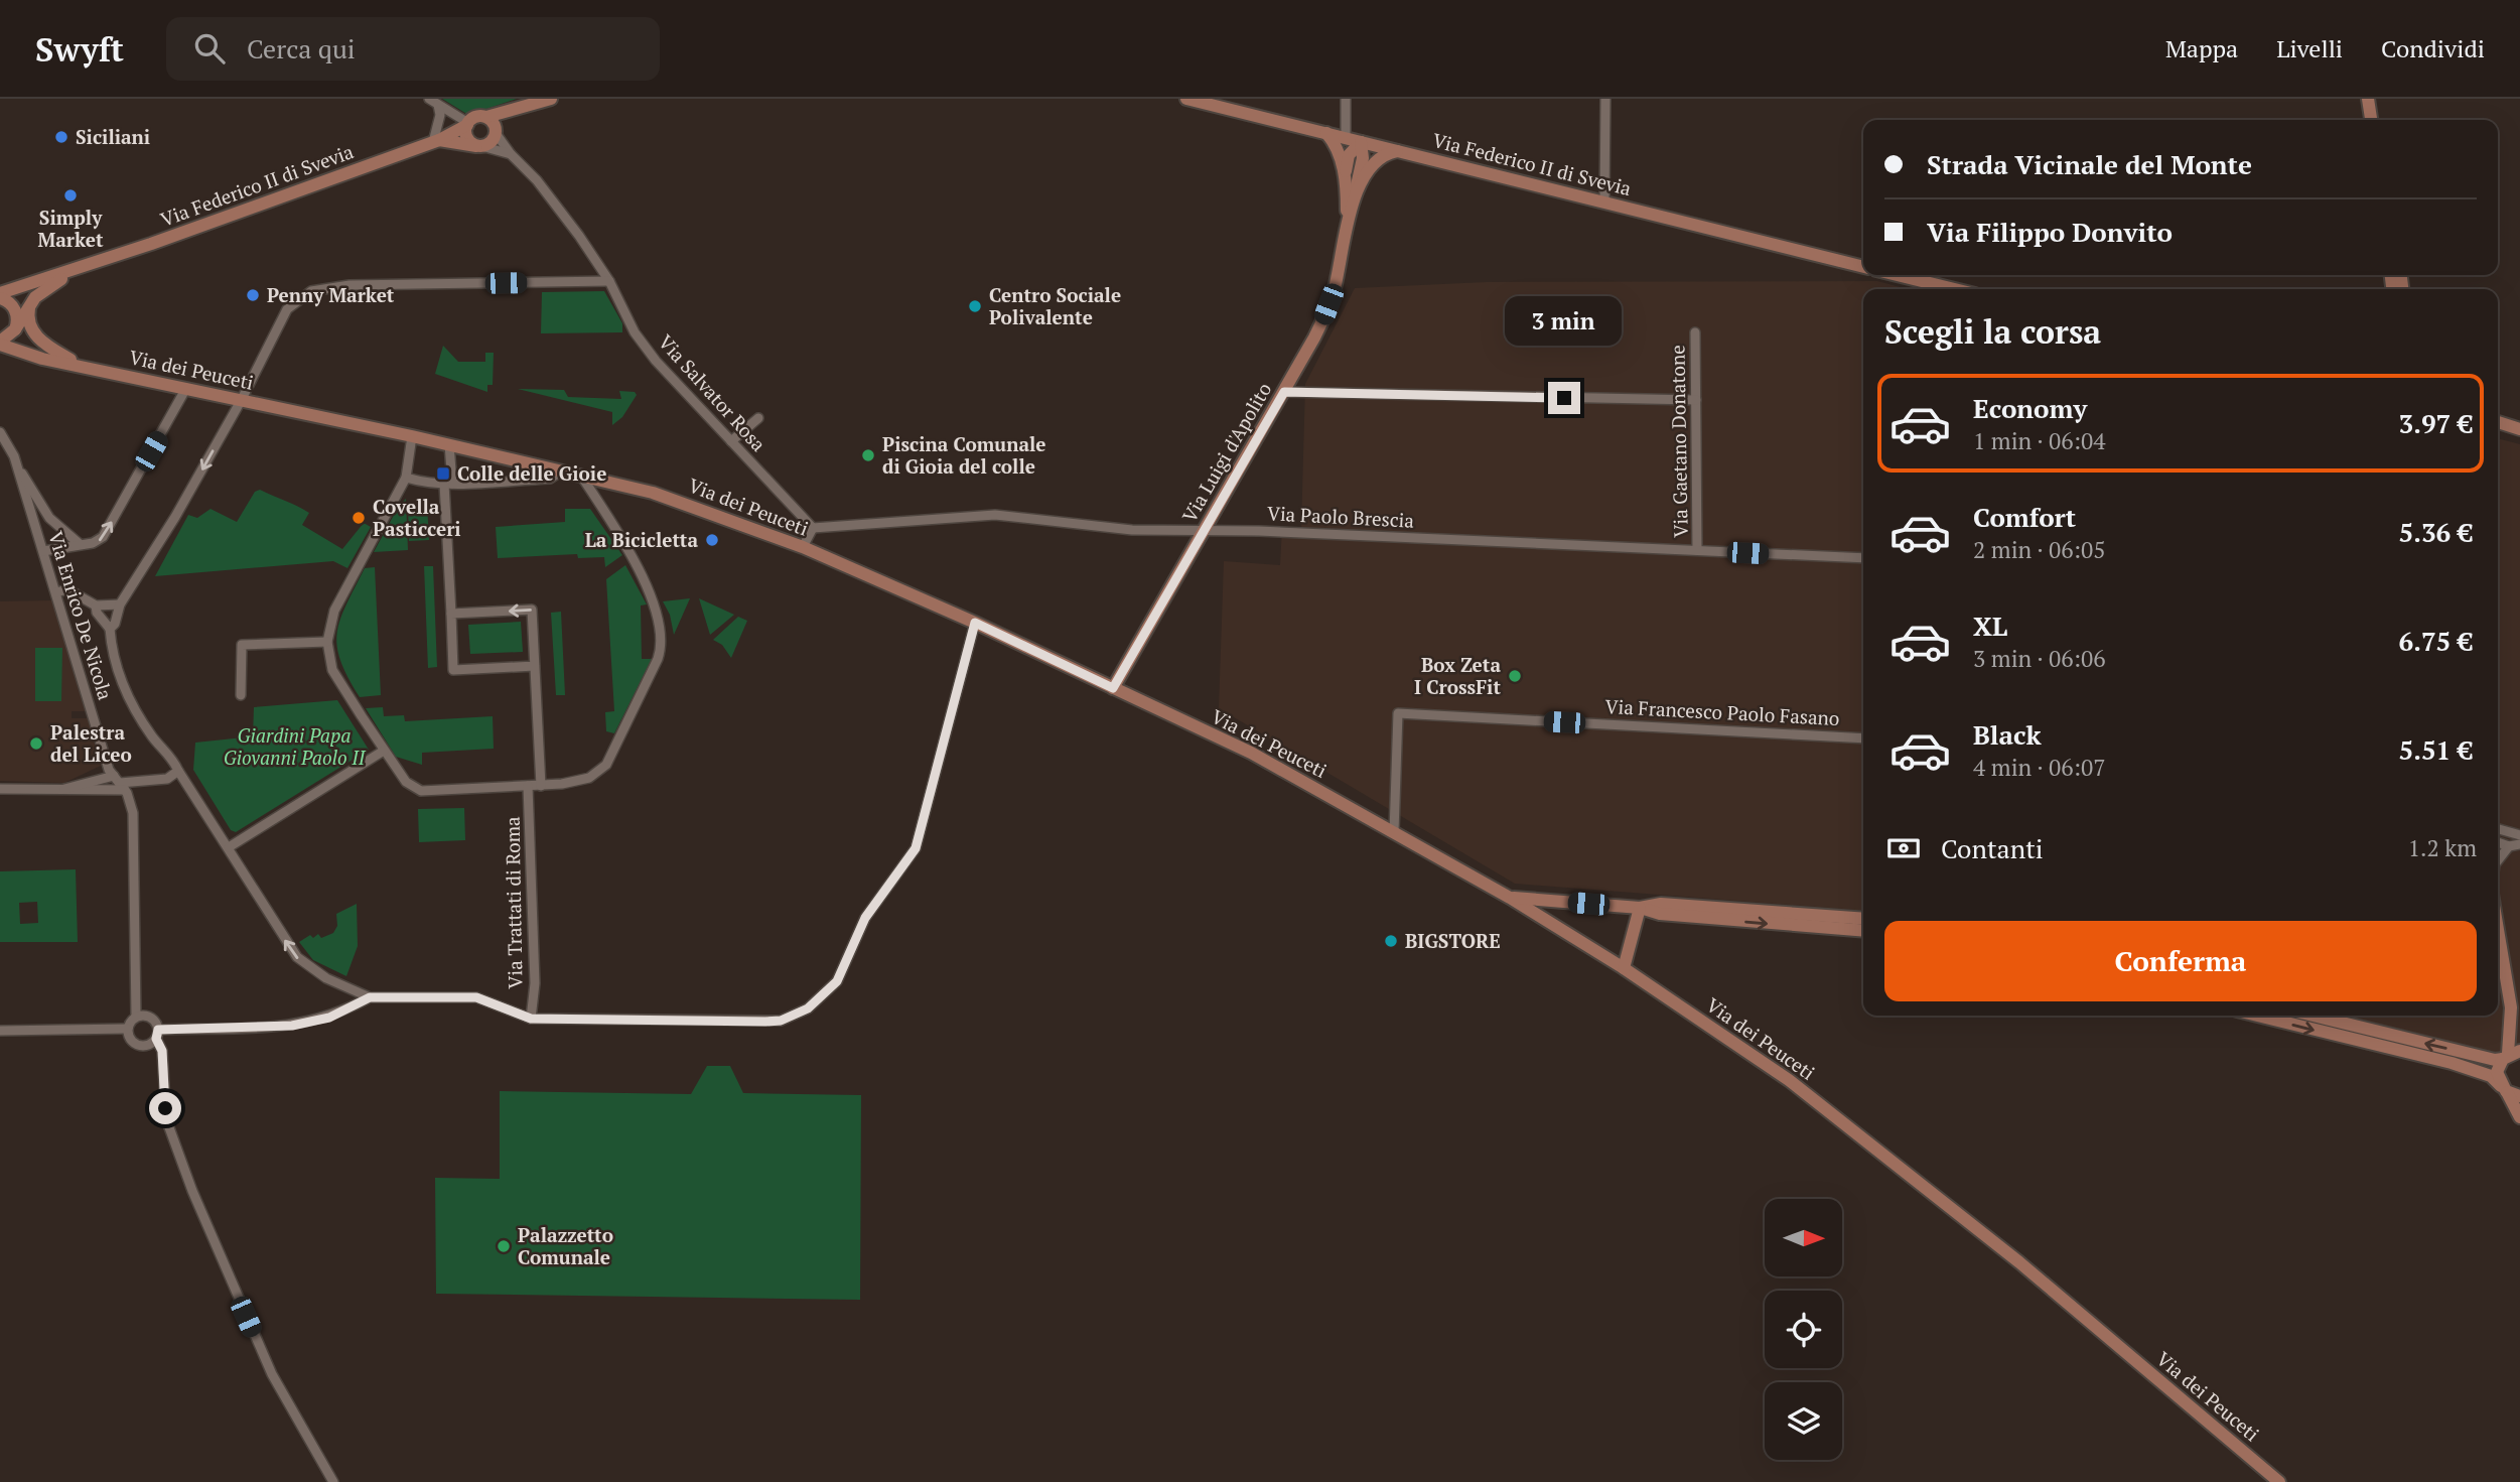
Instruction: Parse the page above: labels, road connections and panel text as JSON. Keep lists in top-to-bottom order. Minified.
{"streets":{"main road":["Via Federico II di Svevia","Via dei Peuceti","Via Luigi d'Apolito"],"street":["Via Salvator Rosa","Via Gaetano Donatone","Via Paolo Brescia","Via Enrico De Nicola","Via Francesco Paolo Fasano","Via Trattati di Roma"]},"crossings":[["Via Federico II di Svevia","Via Salvator Rosa"],["Via Federico II di Svevia","Via Luigi d'Apolito"],["Via dei Peuceti","Via Luigi d'Apolito"],["Via dei Peuceti","Via Francesco Paolo Fasano"],["Via Salvator Rosa","Via Paolo Brescia"],["Via Gaetano Donatone","Via Paolo Brescia"],["Via Luigi d'Apolito","Via Paolo Brescia"]],"parks":["Giardini Papa Giovanni Paolo II"],"places":{"other":["Siciliani","Simply Market","Penny Market","Centro Sociale Polivalente","Piscina Comunale di Gioia del colle","Covella Pasticceri","La Bicicletta","Box Zeta I CrossFit","Palestra del Liceo","BIGSTORE","Palazzetto Comunale"],"transit":["Colle delle Gioie"]},"north":"right","page":{"header":"Swyft","search":"Cerca qui","nav":["Mappa","Livelli","Condividi"],"banner":["Strada Vicinale del Monte","Via Filippo Donvito"],"heading":"Scegli la corsa","bubble":"3 min","list":[{"name":"Economy","note":"1 min · 06:04","value":"3.97 €"},{"name":"Comfort","note":"2 min · 06:05","value":"5.36 €"},{"name":"XL","note":"3 min · 06:06","value":"6.75 €"},{"name":"Black","note":"4 min · 06:07","value":"5.51 €"}],"pay":["Contanti","1.2 km"],"buttons":"Conferma"}}
